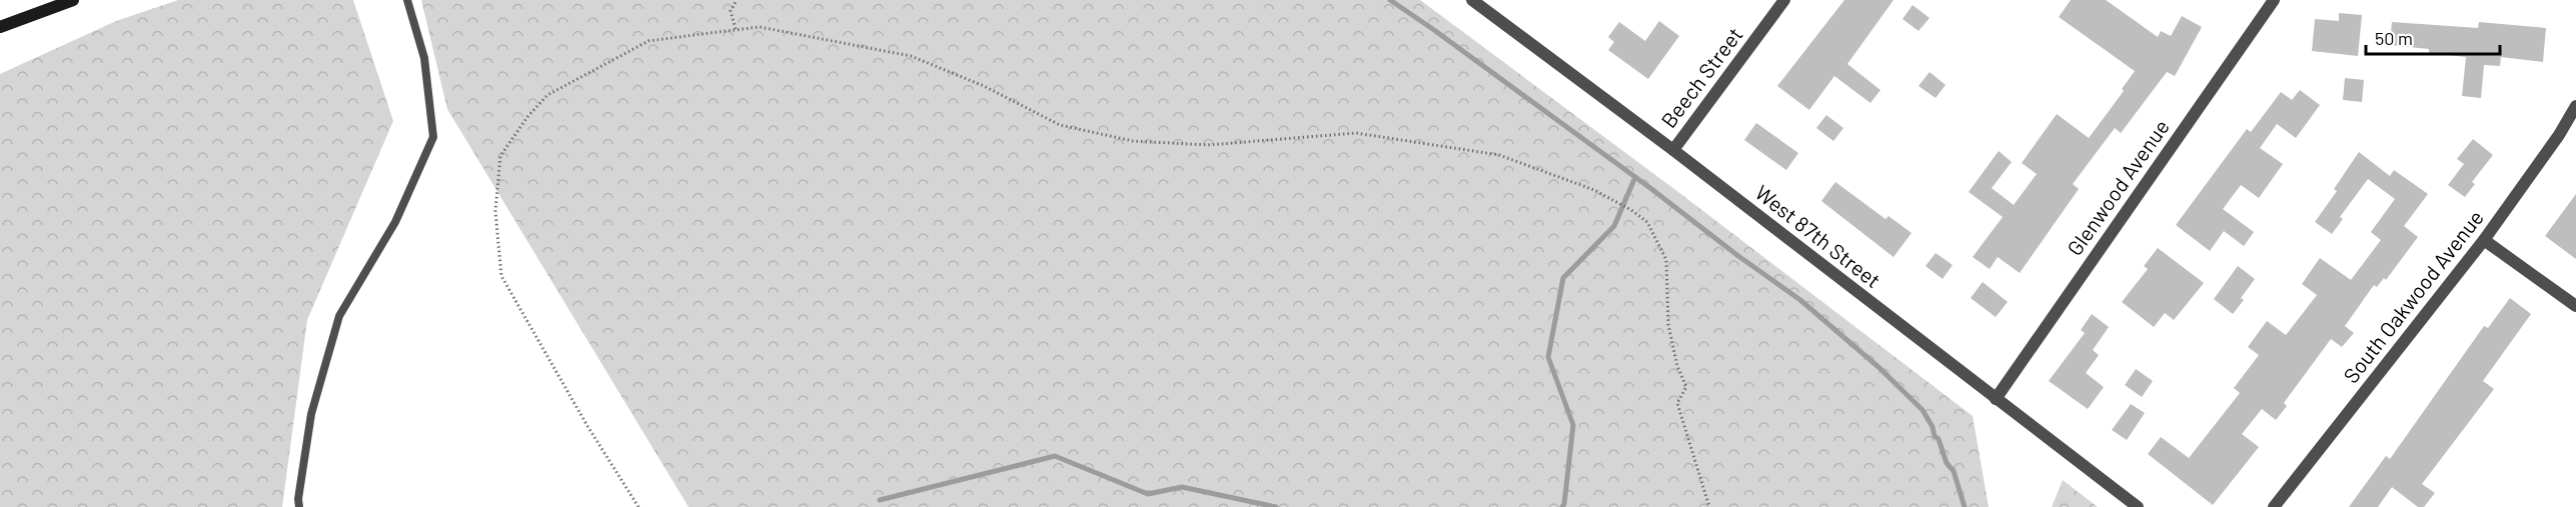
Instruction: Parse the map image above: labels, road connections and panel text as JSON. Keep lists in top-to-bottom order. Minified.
{"streets":{"street":["Beech Street","Glenwood Avenue","West 87th Street","South Oakwood Avenue"]},"crossings":[["Beech Street","West 87th Street"],["Glenwood Avenue","West 87th Street"]],"scale_bar":"50 m"}
